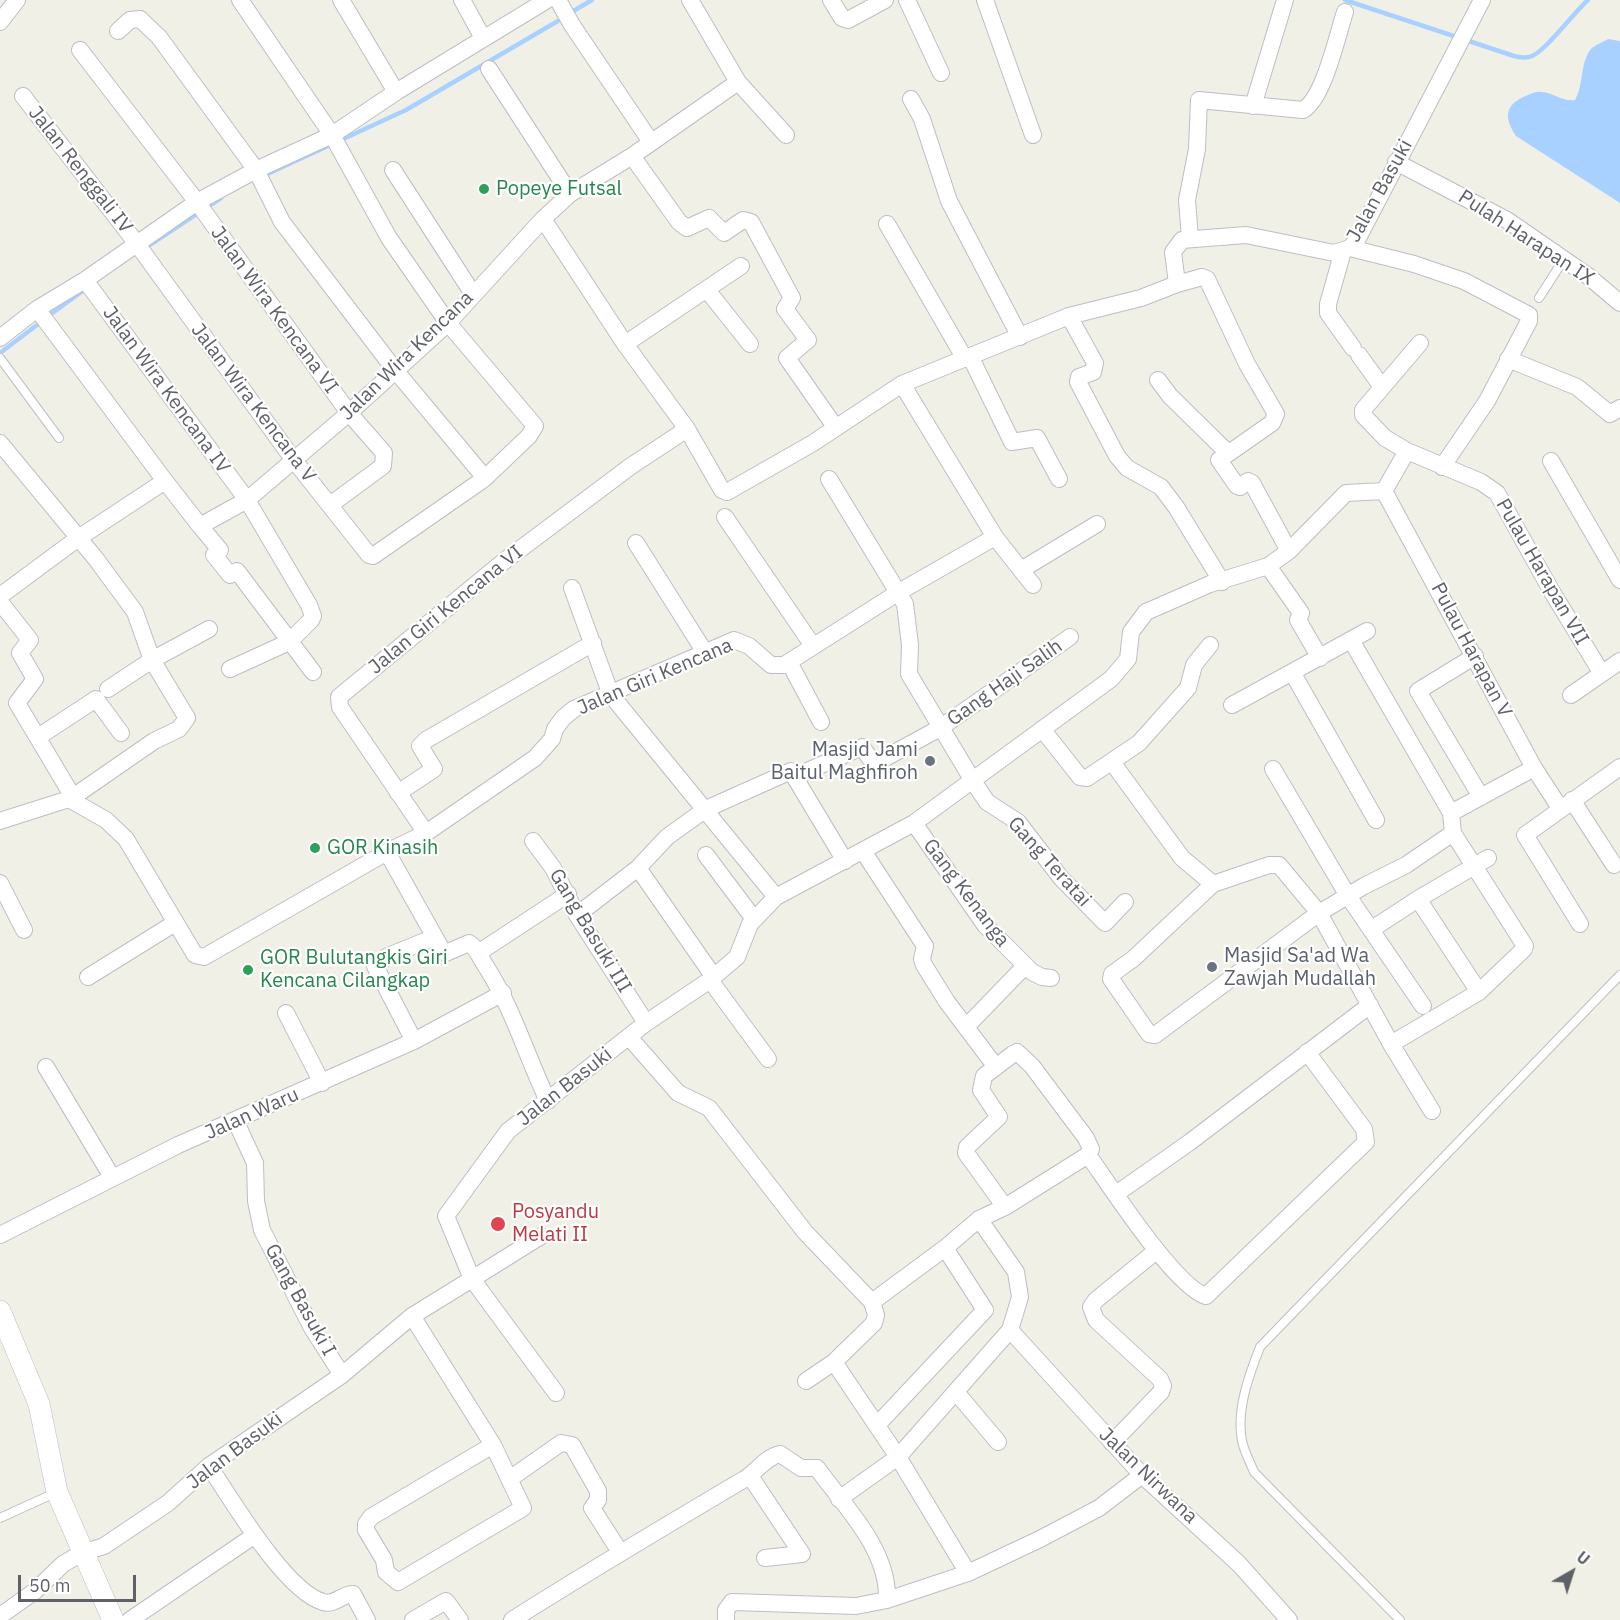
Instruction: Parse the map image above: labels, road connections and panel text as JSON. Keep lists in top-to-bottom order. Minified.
{"streets":{"street":["Jalan Renggali IV","Jalan Basuki","Pulah Harapan IX","Jalan Wira Kencana VI","Jalan Wira Kencana","Jalan Wira Kencana IV","Jalan Wira Kencana V","Pulau Harapan VII","Jalan Giri Kencana VI","Pulau Harapan V","Jalan Giri Kencana","Gang Haji Salih","Gang Teratai","Gang Kenanga","Gang Basuki III","Jalan Waru","Gang Basuki I","Jalan Nirwana"]},"crossings":[["Jalan Renggali IV","Jalan Wira Kencana V"],["Jalan Basuki","Pulah Harapan IX"],["Jalan Basuki","Pulau Harapan V"],["Jalan Basuki","Gang Teratai"],["Jalan Basuki","Gang Kenanga"],["Jalan Basuki","Gang Basuki III"],["Jalan Basuki","Gang Basuki I"],["Jalan Wira Kencana VI","Jalan Wira Kencana"],["Jalan Wira Kencana VI","Jalan Wira Kencana V"],["Jalan Wira Kencana","Jalan Wira Kencana IV"],["Jalan Wira Kencana","Jalan Wira Kencana V"],["Jalan Giri Kencana VI","Jalan Giri Kencana"],["Jalan Waru","Gang Basuki I"]],"places":["Popeye Futsal","Masjid Jami Baitul Maghfiroh","GOR Kinasih","Masjid Sa'ad Wa Zawjah Mudallah","GOR Bulutangkis Giri Kencana Cilangkap","Posyandu Melati II"],"scale_bar":"50 m","north":"top right"}
